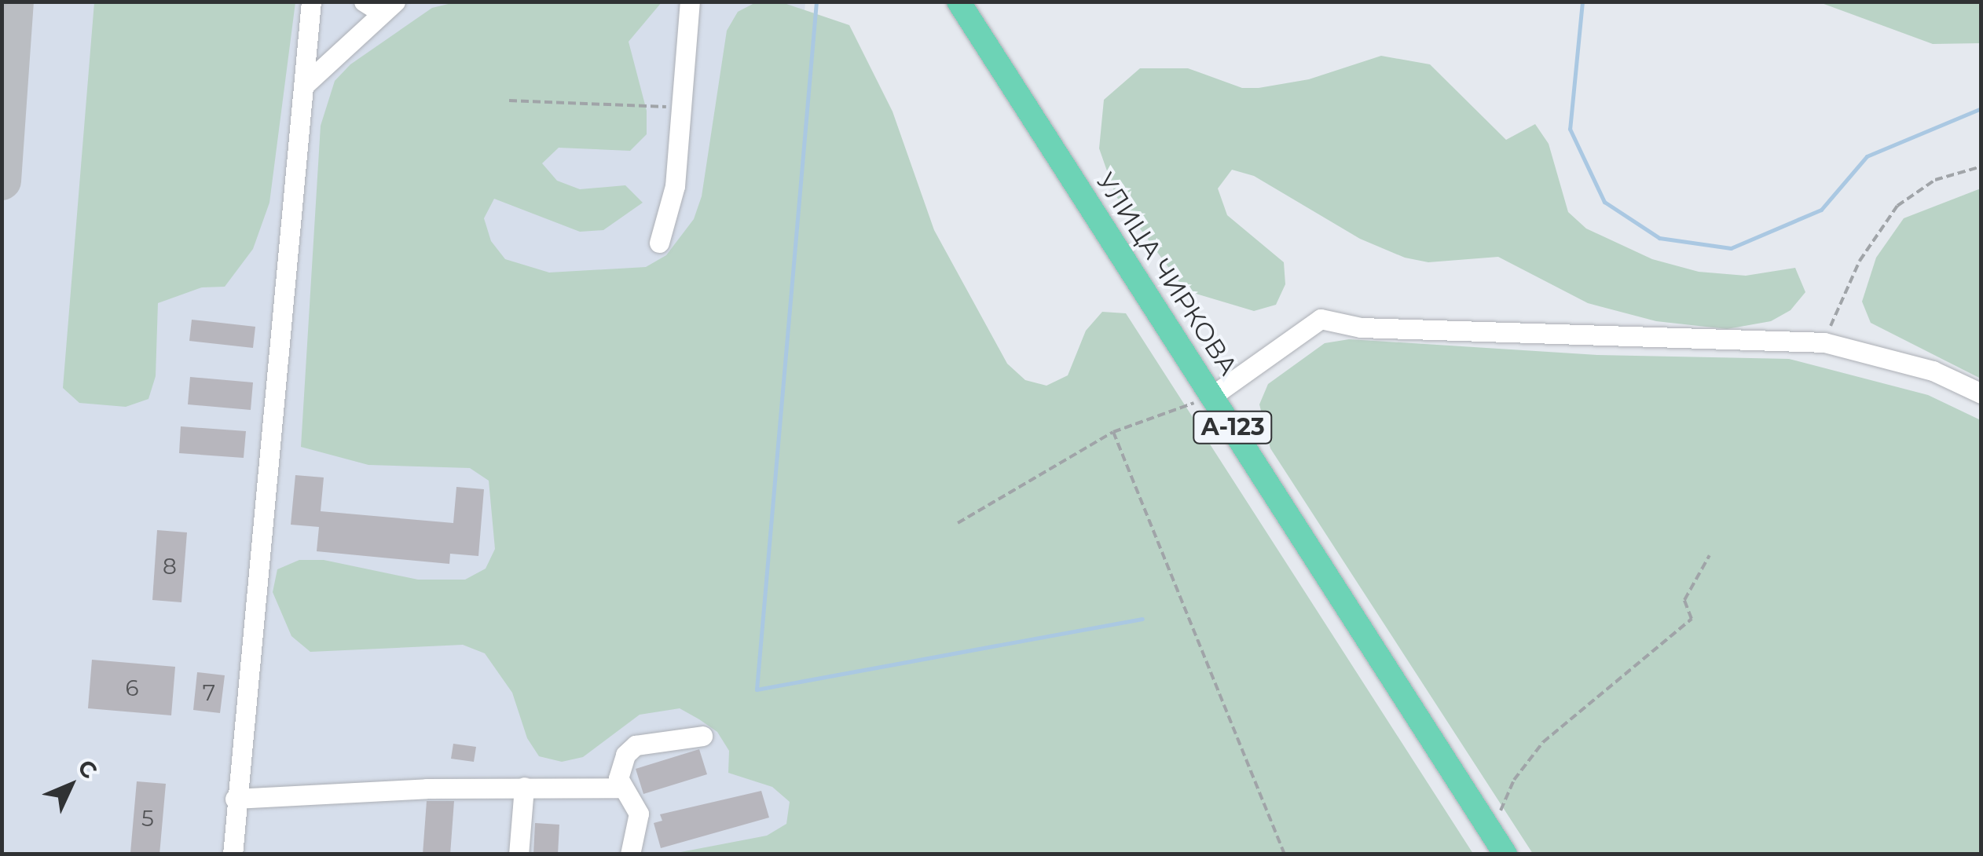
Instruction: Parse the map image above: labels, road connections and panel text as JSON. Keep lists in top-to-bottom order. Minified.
{"streets":{"main road":["УЛИЦА ЧИРКОВА","А-123"]},"house_numbers":["8","6","7","5"],"north":"top right"}
